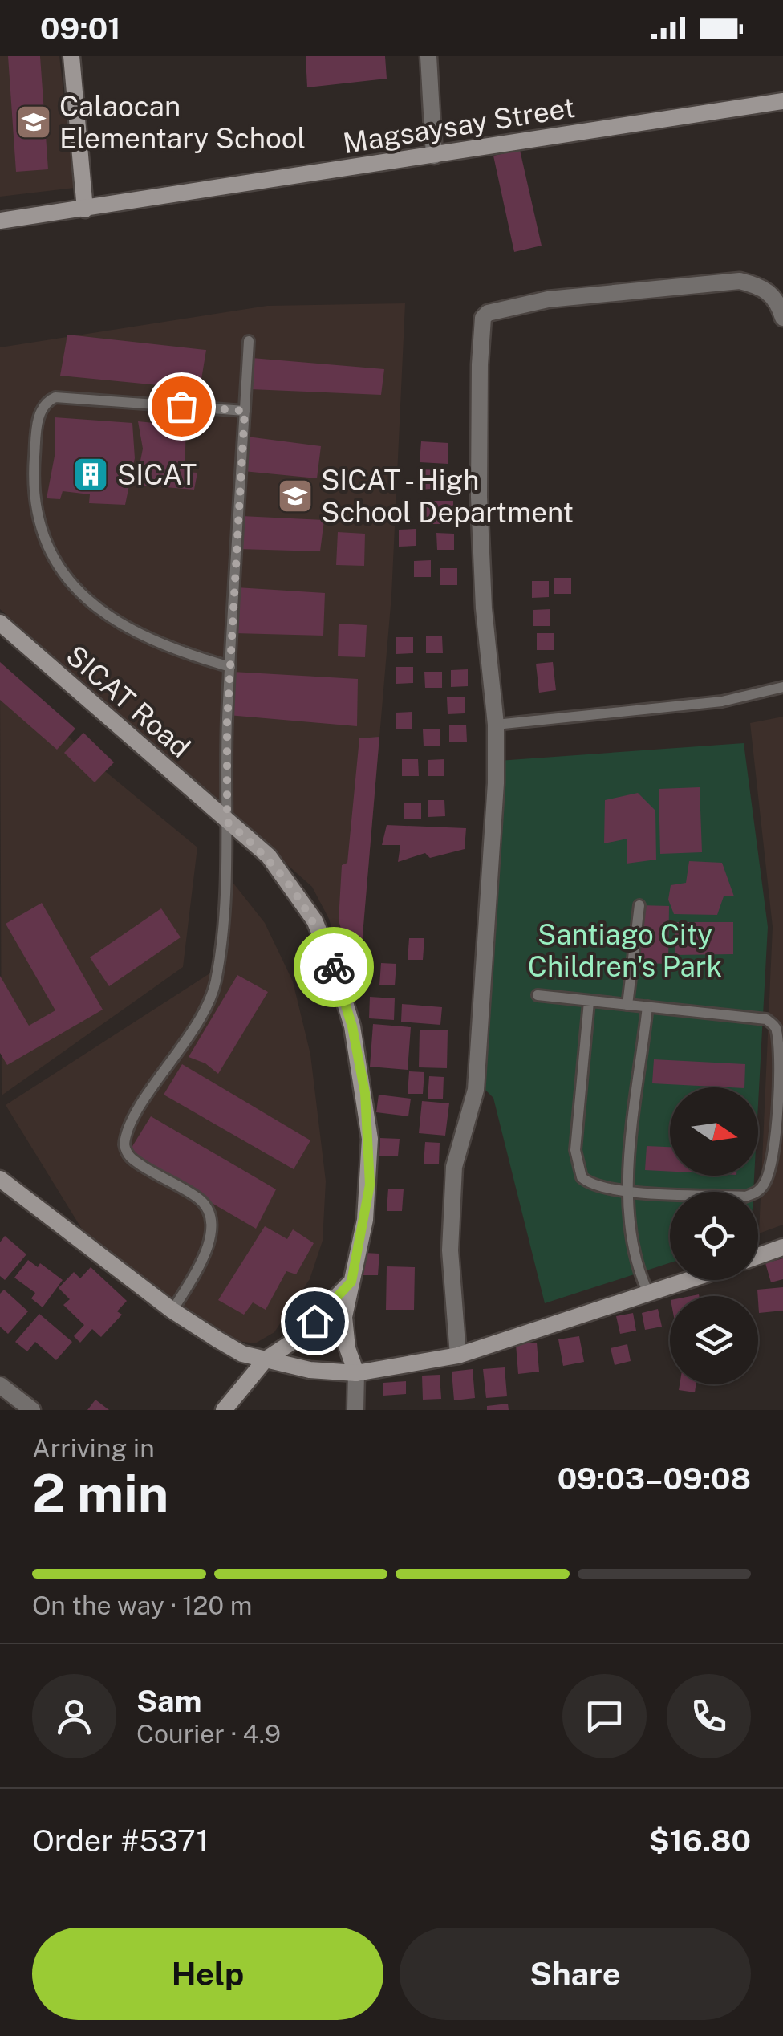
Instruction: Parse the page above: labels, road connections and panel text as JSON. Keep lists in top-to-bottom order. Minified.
{"streets":{"street":["Magsaysay Street","SICAT Road"]},"parks":["Santiago City Children's Park"],"places":{"school or university":["Calaocan Elementary School","SICAT - High School Department"],"building":["SICAT"]},"north":"right","page":{"status":"09:01","heading":["2 min","Arriving in","09:03–09:08"],"panel":["Sam","Courier · 4.9","Order #5371","$16.80"],"bar":"On the way · 120 m","buttons":["Help","Share"]}}
